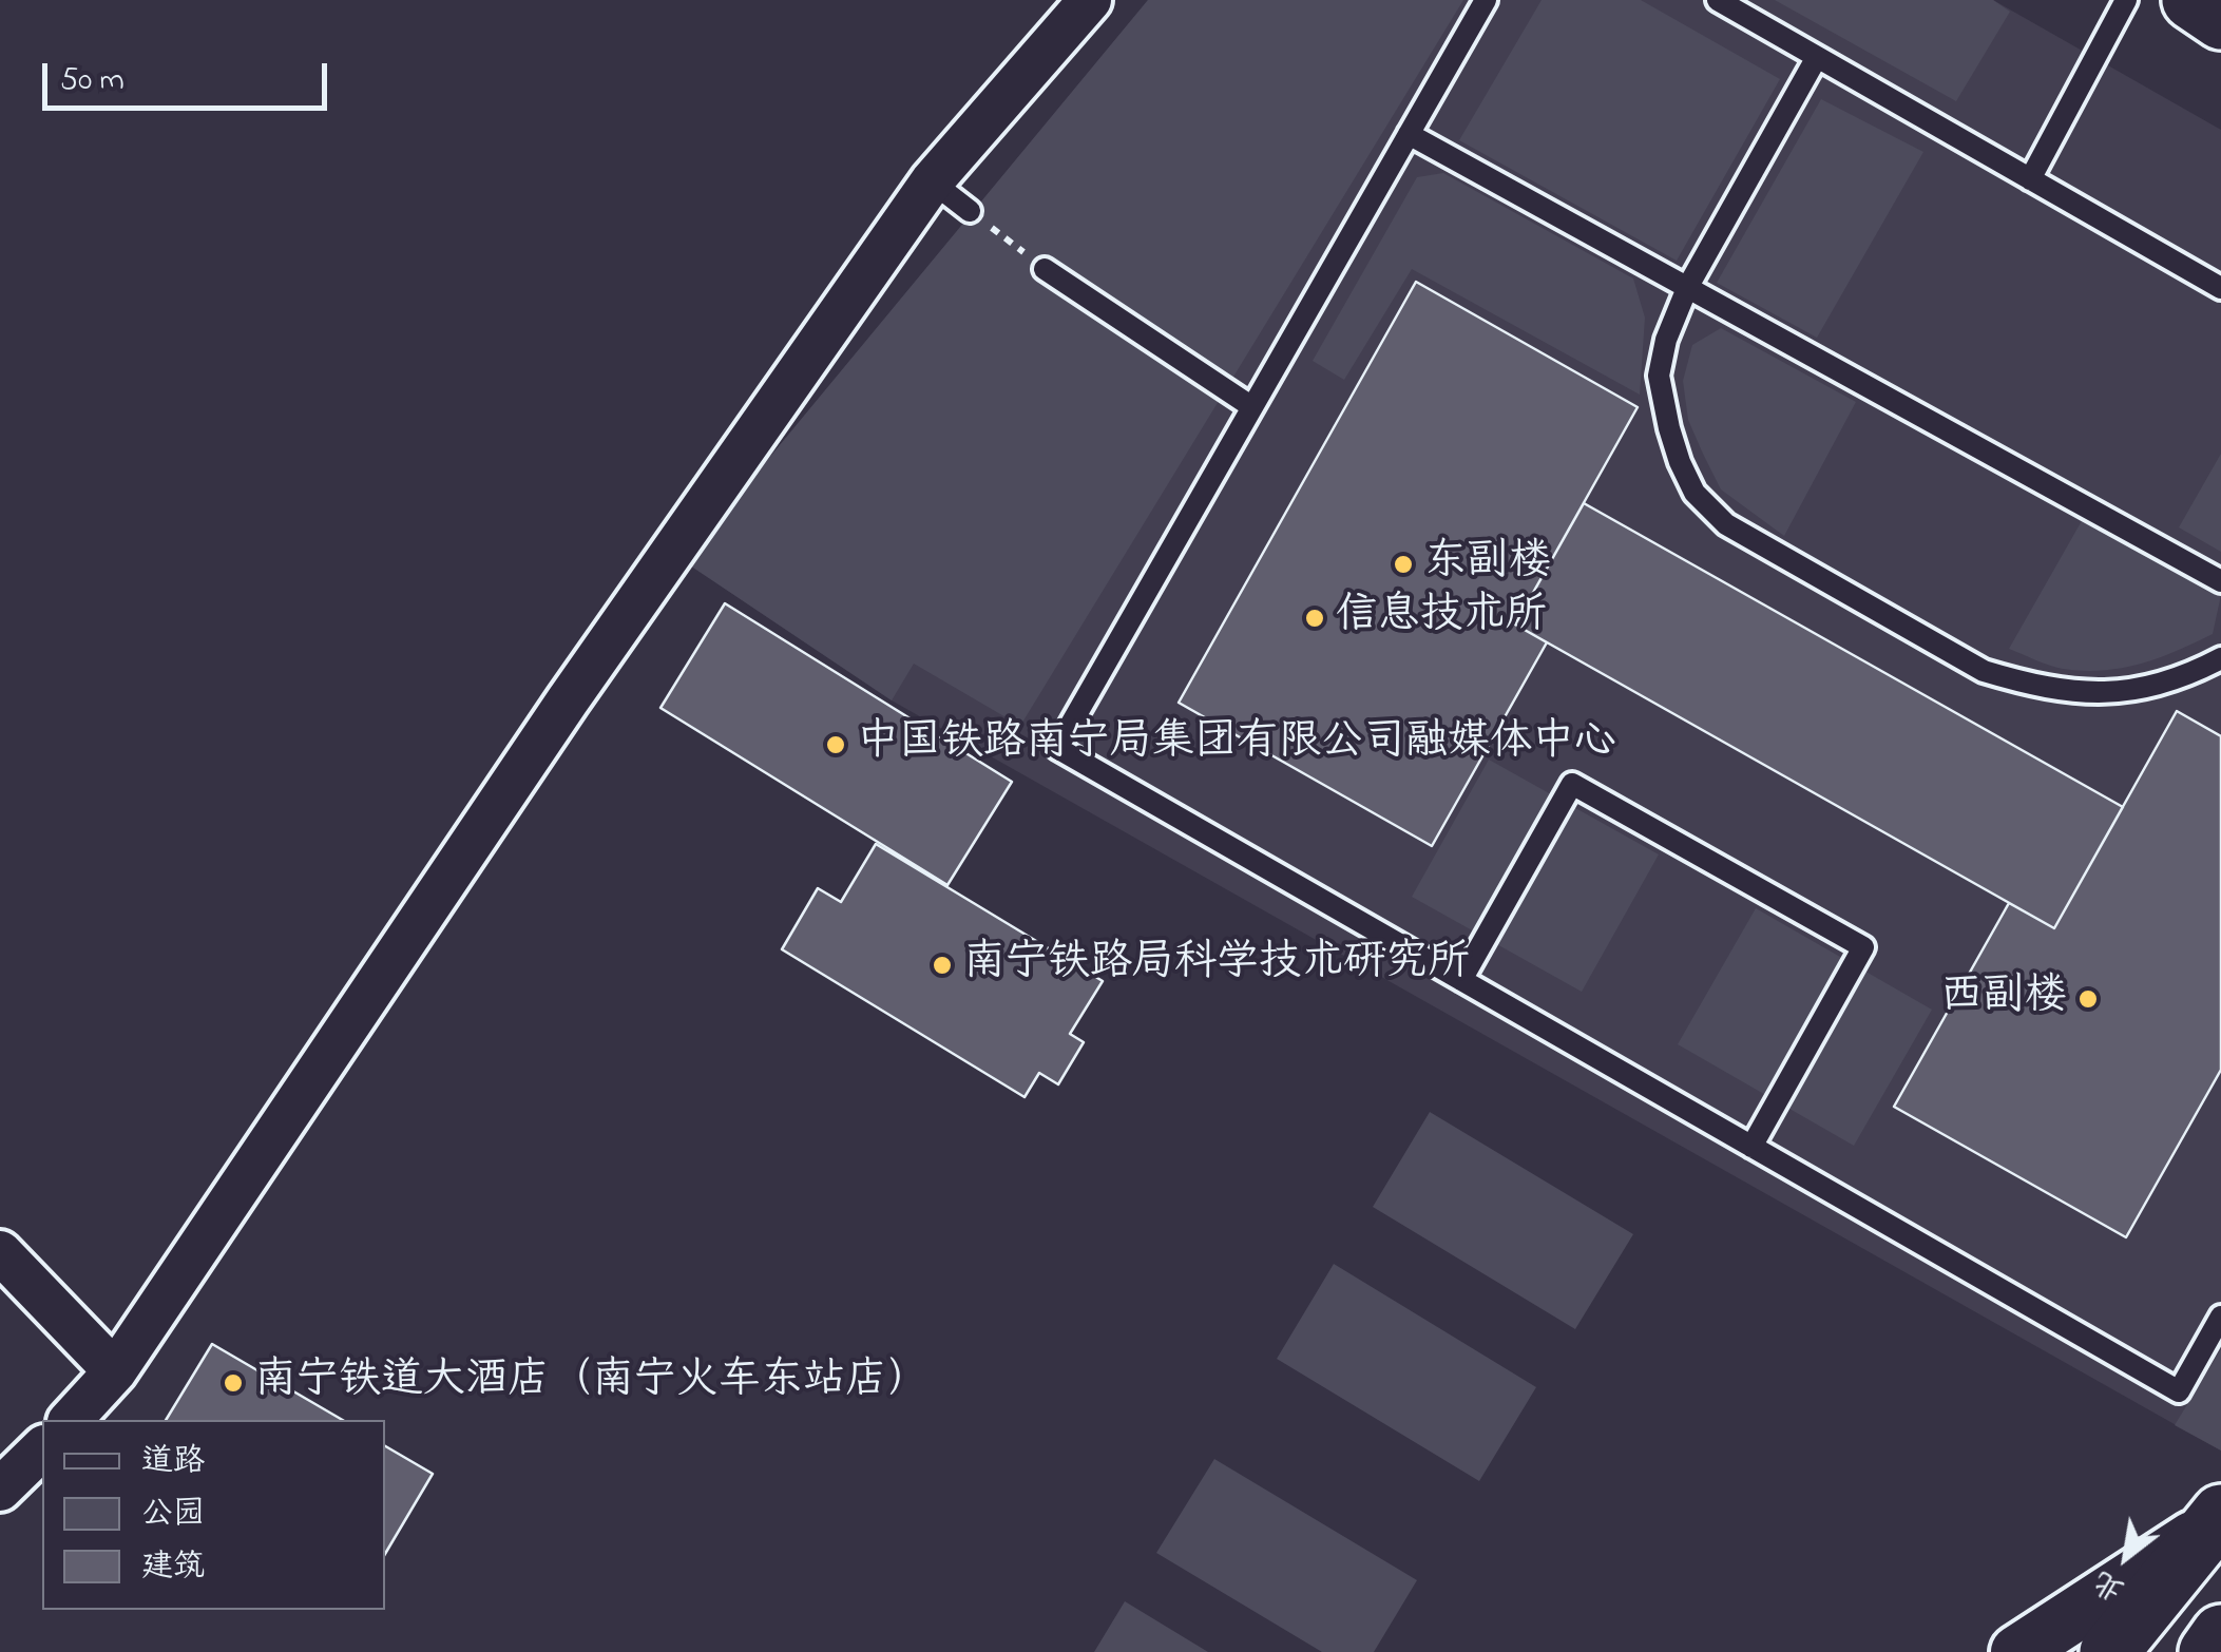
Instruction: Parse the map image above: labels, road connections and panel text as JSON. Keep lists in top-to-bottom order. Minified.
{"places":["东副楼","信息技术所","中国铁路南宁局集团有限公司融媒体中心","南宁铁路局科学技术研究所","西副楼","南宁铁道大酒店（南宁火车东站店）"],"legend":["道路","公园","建筑"],"scale_bar":"50 m","north":"bottom left"}
